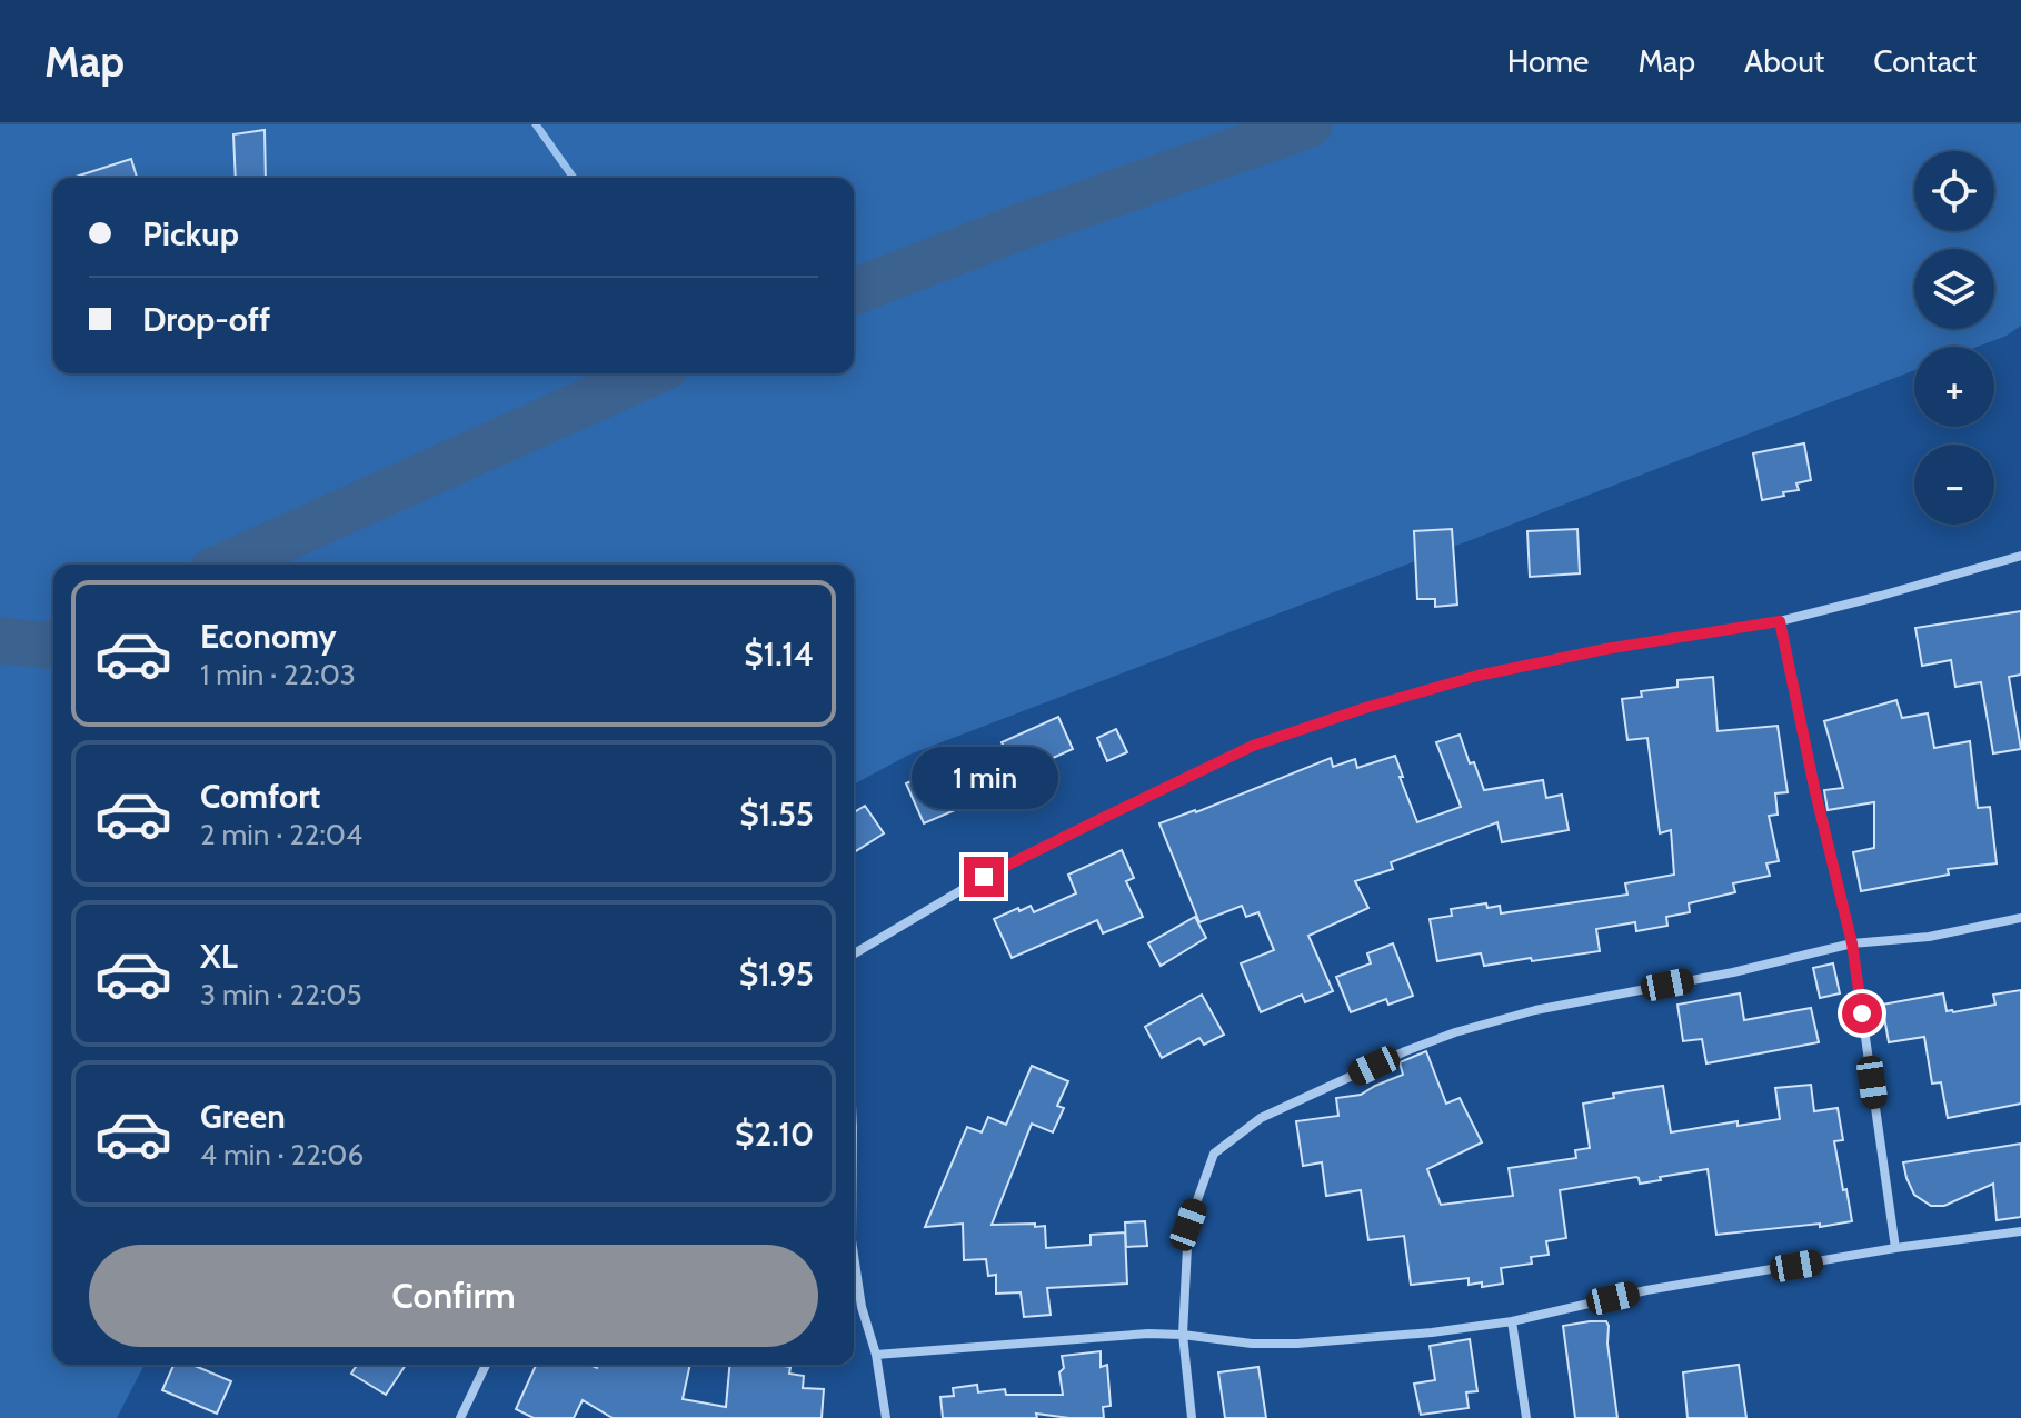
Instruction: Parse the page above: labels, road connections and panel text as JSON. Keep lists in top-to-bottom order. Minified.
{"page":{"header":"Map","nav":["Home","Map","About","Contact"],"map_buttons":["+","−"],"banner":["Pickup","Drop-off"],"list":[{"name":"Economy","note":"1 min · 22:03","value":"$1.14"},{"name":"Comfort","note":"2 min · 22:04","value":"$1.55"},{"name":"XL","note":"3 min · 22:05","value":"$1.95"},{"name":"Green","note":"4 min · 22:06","value":"$2.10"}],"bubble":"1 min","buttons":"Confirm"}}
